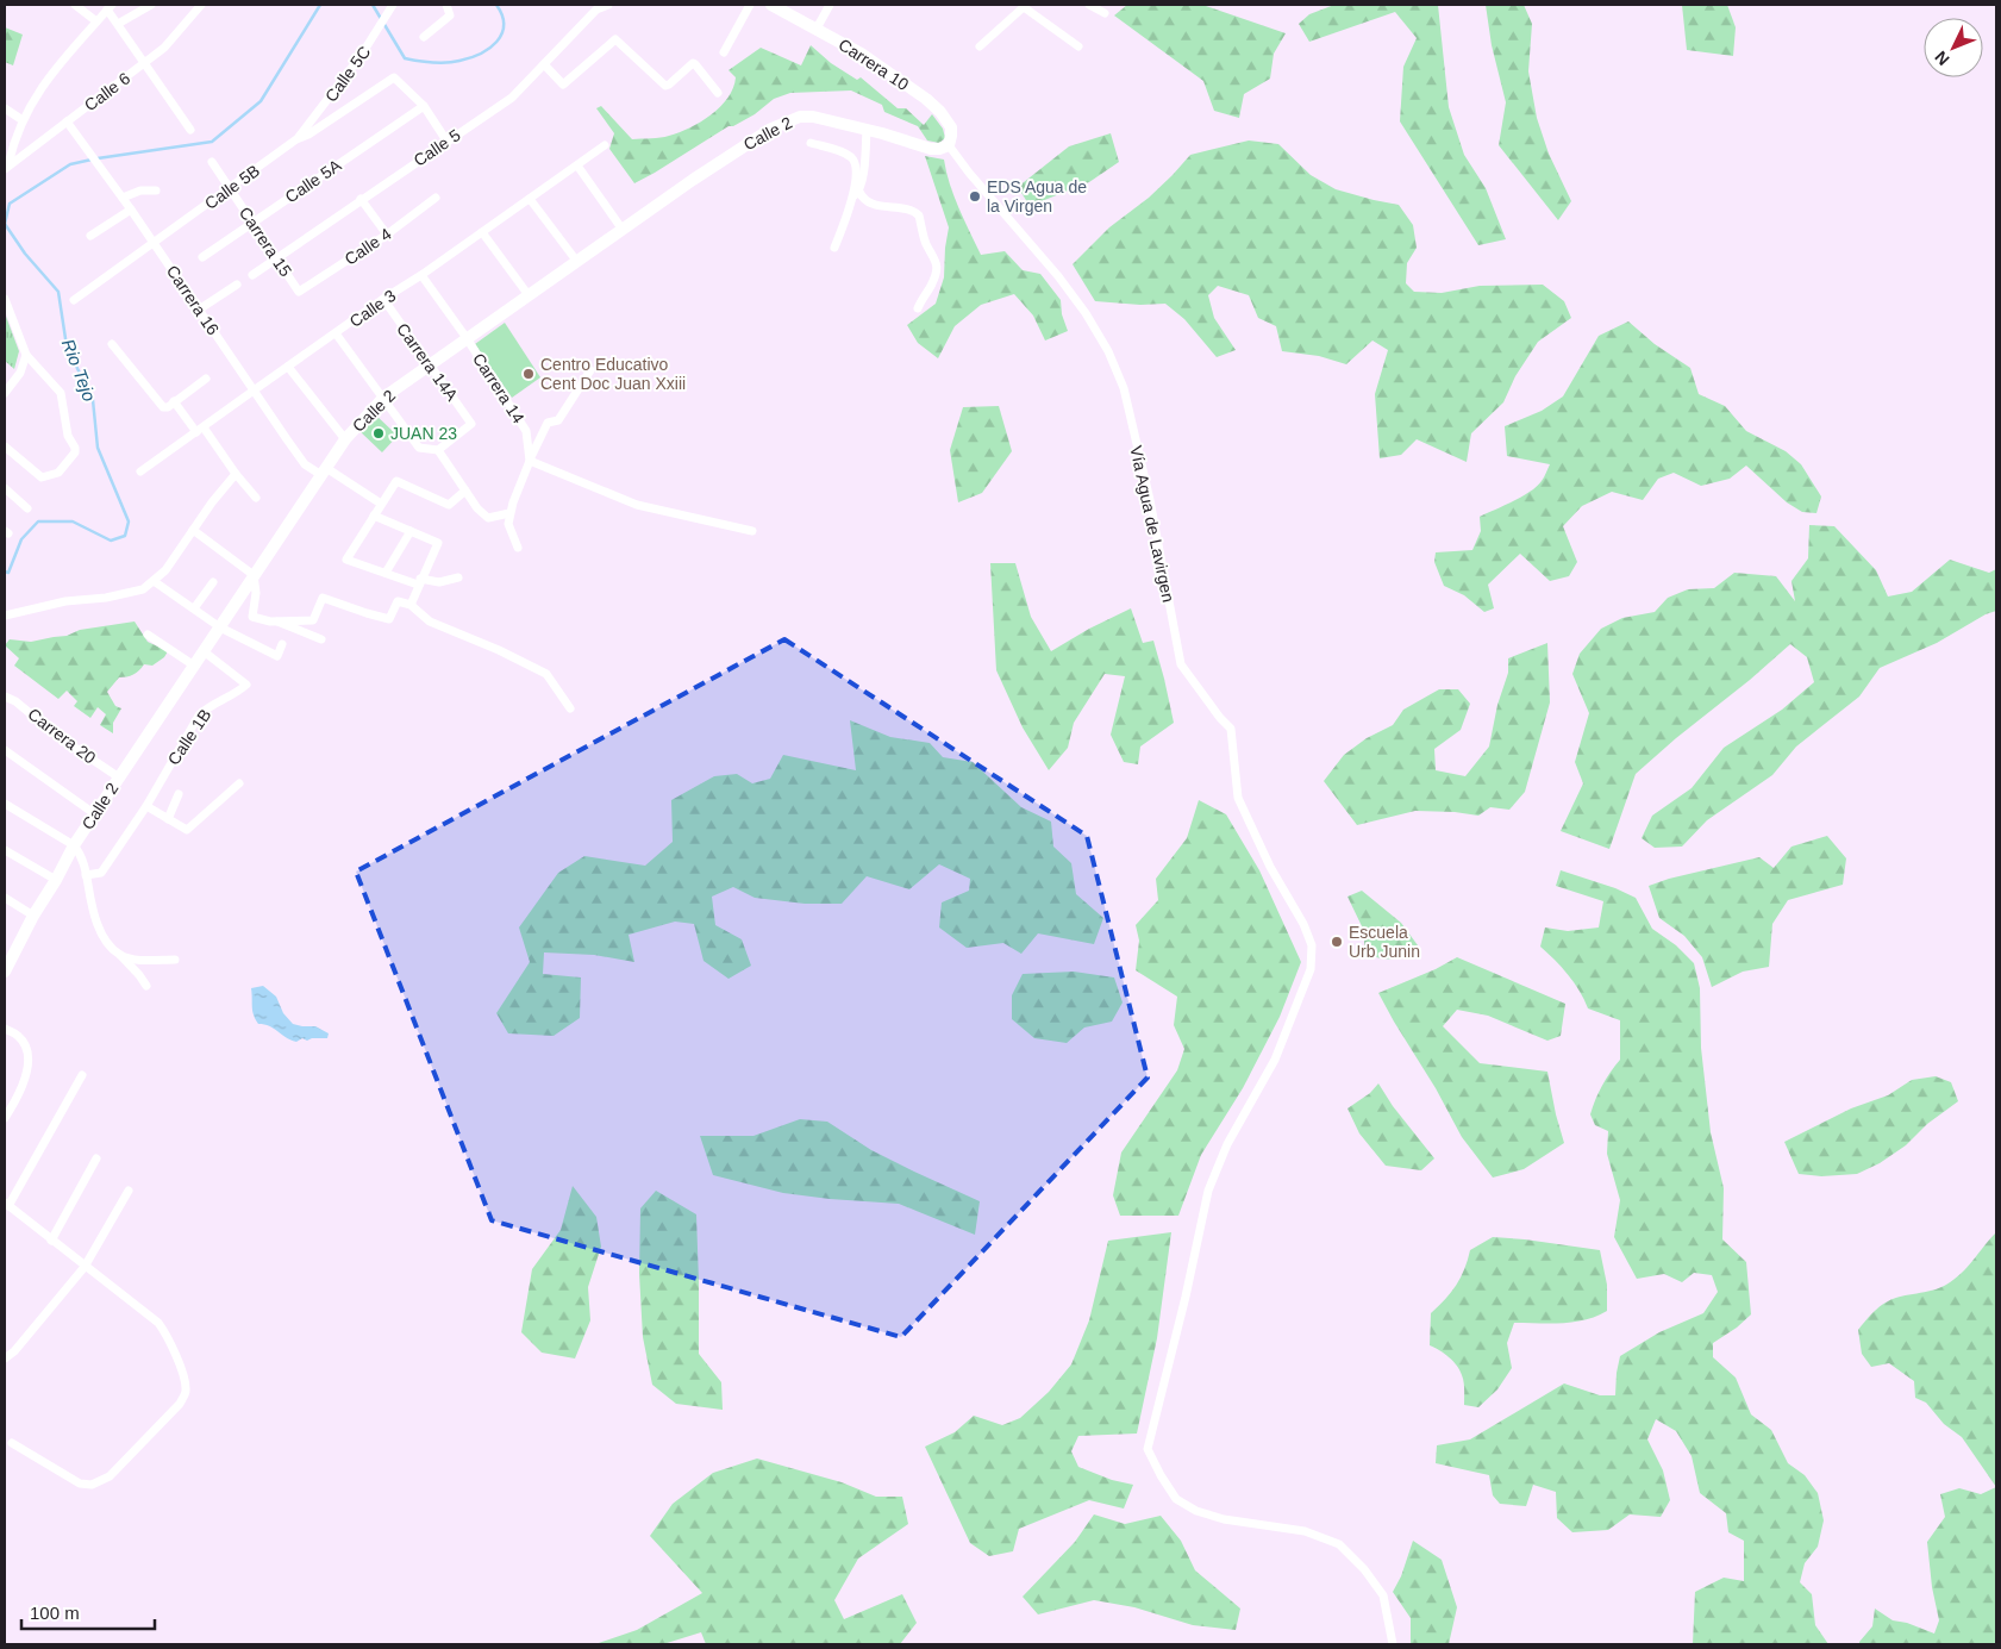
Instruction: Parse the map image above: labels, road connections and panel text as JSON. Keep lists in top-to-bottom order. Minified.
{"streets":{"street":["Carrera 10","Calle 5C","Calle 6","Calle 2","Calle 5","Calle 5A","Calle 5B","Carrera 15","Calle 4","Carrera 16","Calle 3","Carrera 14A","Carrera 14","Vía Agua de Lavirgen","Carrera 20","Calle 1B"]},"crossings":[["Carrera 10","Calle 2"],["Carrera 10","Vía Agua de Lavirgen"],["Calle 5C","Calle 5B"],["Calle 6","Carrera 16"],["Calle 2","Carrera 16"],["Calle 2","Carrera 14A"],["Calle 2","Carrera 14"],["Calle 2","Vía Agua de Lavirgen"],["Calle 2","Carrera 20"],["Calle 2","Calle 1B"],["Calle 5","Carrera 15"],["Calle 5A","Calle 5B"],["Calle 5A","Carrera 15"],["Calle 5B","Carrera 15"],["Calle 5B","Carrera 16"],["Carrera 15","Calle 4"],["Carrera 16","Calle 3"],["Calle 3","Carrera 14A"],["Calle 3","Carrera 14"]],"water":["Rio Tejo"],"places":["EDS Agua de la Virgen","Centro Educativo Cent Doc Juan Xxiii","JUAN 23","Escuela Urb Junin"],"scale_bar":"100 m","north":"bottom left"}
